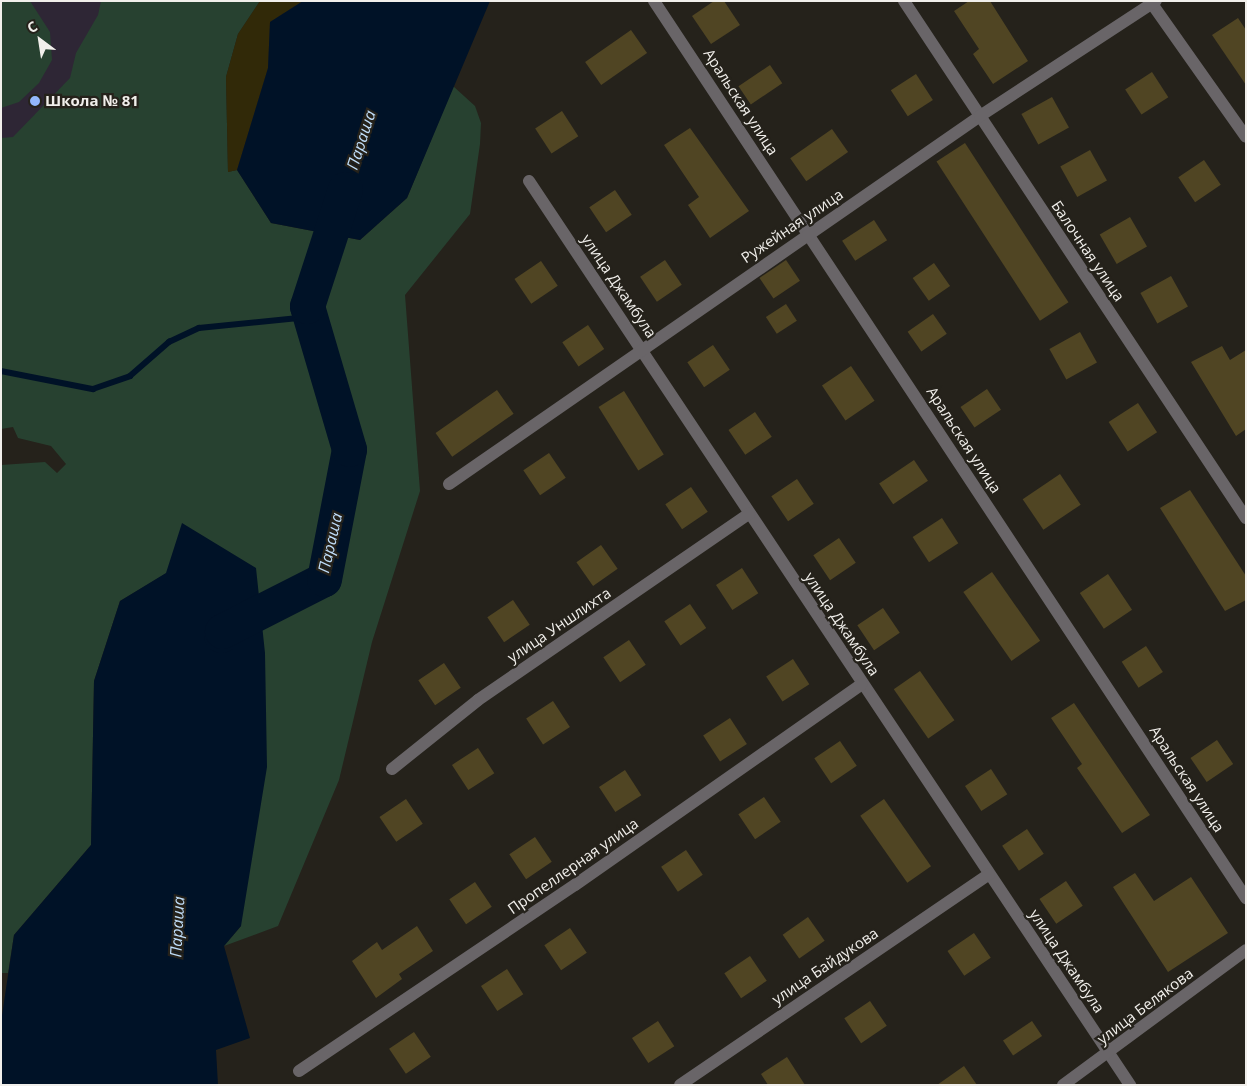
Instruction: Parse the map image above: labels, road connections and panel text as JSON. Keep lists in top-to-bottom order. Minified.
{"streets":{"street":["Аральская улица","Ружейная улица","Балочная улица","улица Джамбула","улица Уншлихта","Пропеллерная улица","улица Байдукова","улица Белякова"]},"crossings":[["Аральская улица","Ружейная улица"],["Ружейная улица","Балочная улица"],["Ружейная улица","улица Джамбула"],["улица Джамбула","улица Уншлихта"],["улица Джамбула","Пропеллерная улица"],["улица Джамбула","улица Байдукова"],["улица Джамбула","улица Белякова"]],"water":["Параша"],"places":["Школа № 81"],"north":"top left"}
